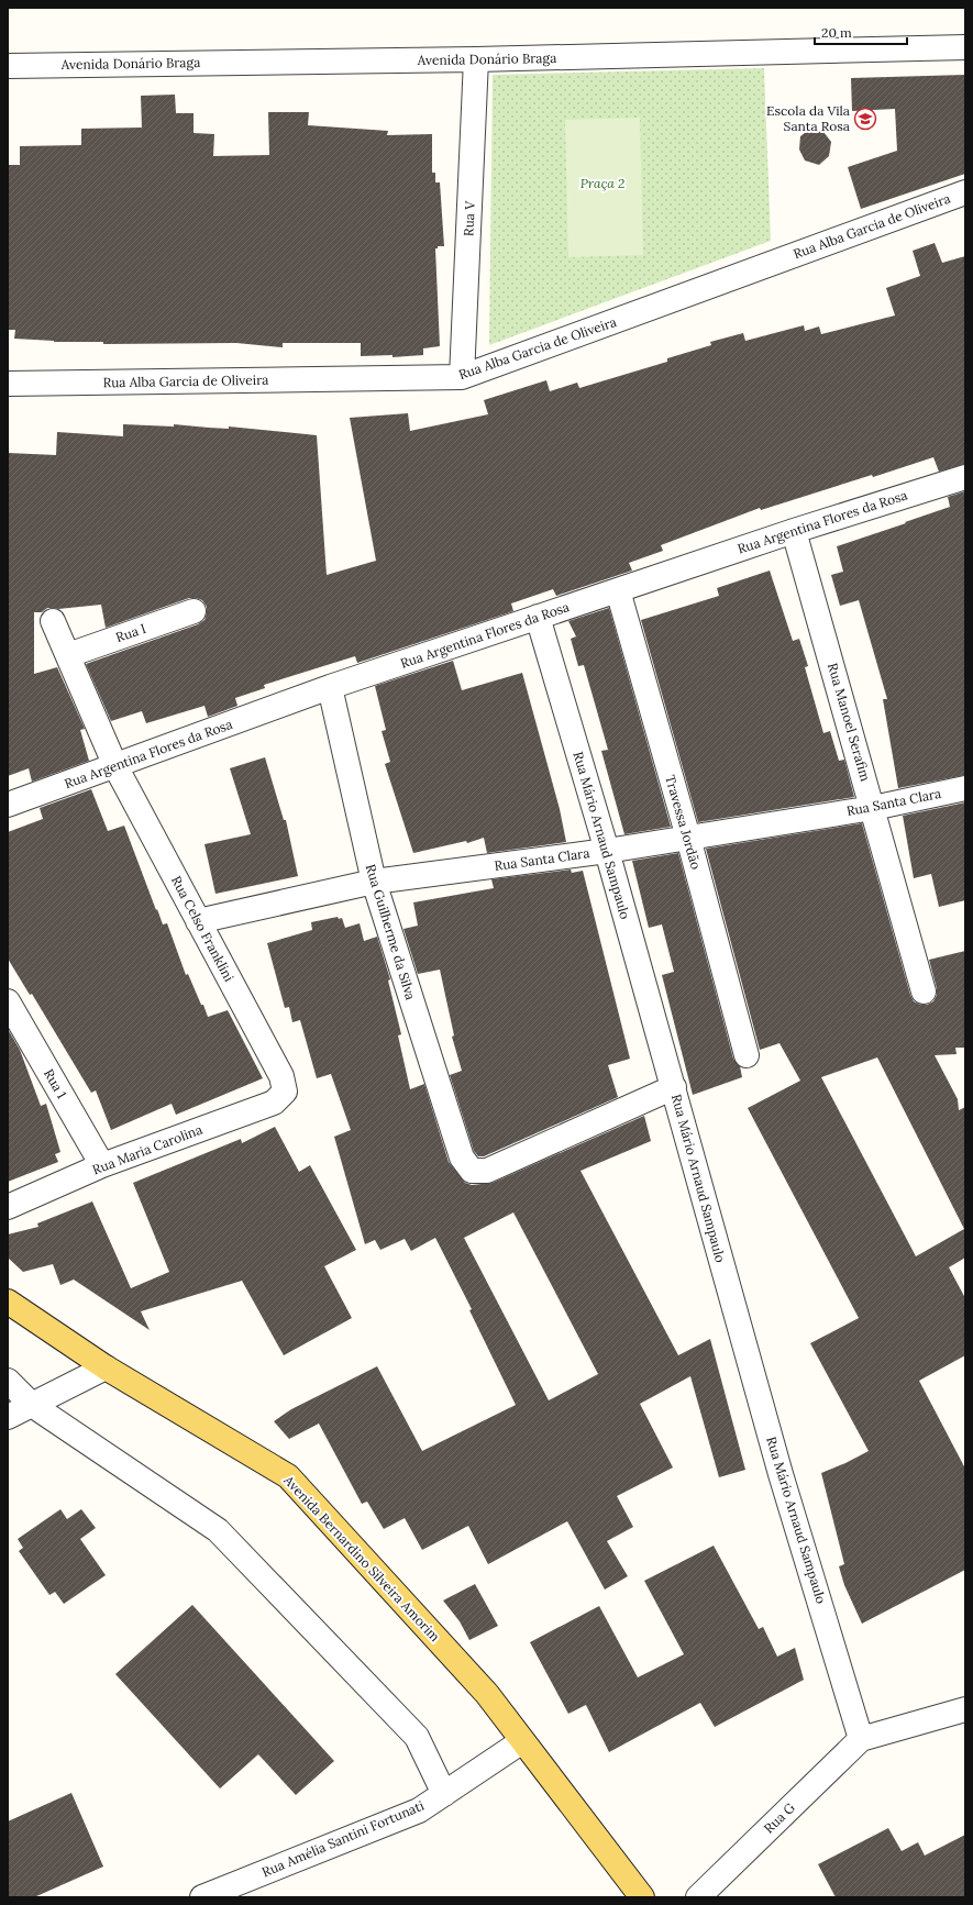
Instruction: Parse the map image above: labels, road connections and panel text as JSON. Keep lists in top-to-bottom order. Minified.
{"streets":{"main road":["Avenida Bernardino Silveira Amorim"],"street":["Avenida Donário Braga","Rua V","Rua Alba Garcia de Oliveira","Rua Argentina Flores da Rosa","Rua I","Rua Manoel Serafim","Rua Santa Clara","Travessa Jordão","Rua Mário Arnaud Sampaulo","Rua Celso Franklini","Rua Guilherme da Silva","Rua 1","Rua Maria Carolina","Rua G","Rua Amélia Santini Fortunati"]},"crossings":[["Avenida Donário Braga","Rua V"],["Rua V","Rua Alba Garcia de Oliveira"],["Rua Argentina Flores da Rosa","Rua Manoel Serafim"],["Rua Argentina Flores da Rosa","Travessa Jordão"],["Rua Argentina Flores da Rosa","Rua Mário Arnaud Sampaulo"],["Rua Argentina Flores da Rosa","Rua Celso Franklini"],["Rua Argentina Flores da Rosa","Rua Guilherme da Silva"],["Rua Manoel Serafim","Rua Santa Clara"],["Rua Santa Clara","Travessa Jordão"],["Rua Santa Clara","Rua Mário Arnaud Sampaulo"],["Rua Santa Clara","Rua Celso Franklini"],["Rua Santa Clara","Rua Guilherme da Silva"],["Rua Mário Arnaud Sampaulo","Rua Guilherme da Silva"],["Rua Mário Arnaud Sampaulo","Rua G"],["Rua Celso Franklini","Rua Maria Carolina"],["Rua 1","Rua Maria Carolina"],["Avenida Bernardino Silveira Amorim","Rua Amélia Santini Fortunati"]],"parks":["Praça 2"],"places":{"school or university":["Escola da Vila Santa Rosa"]},"scale_bar":"20 m"}
